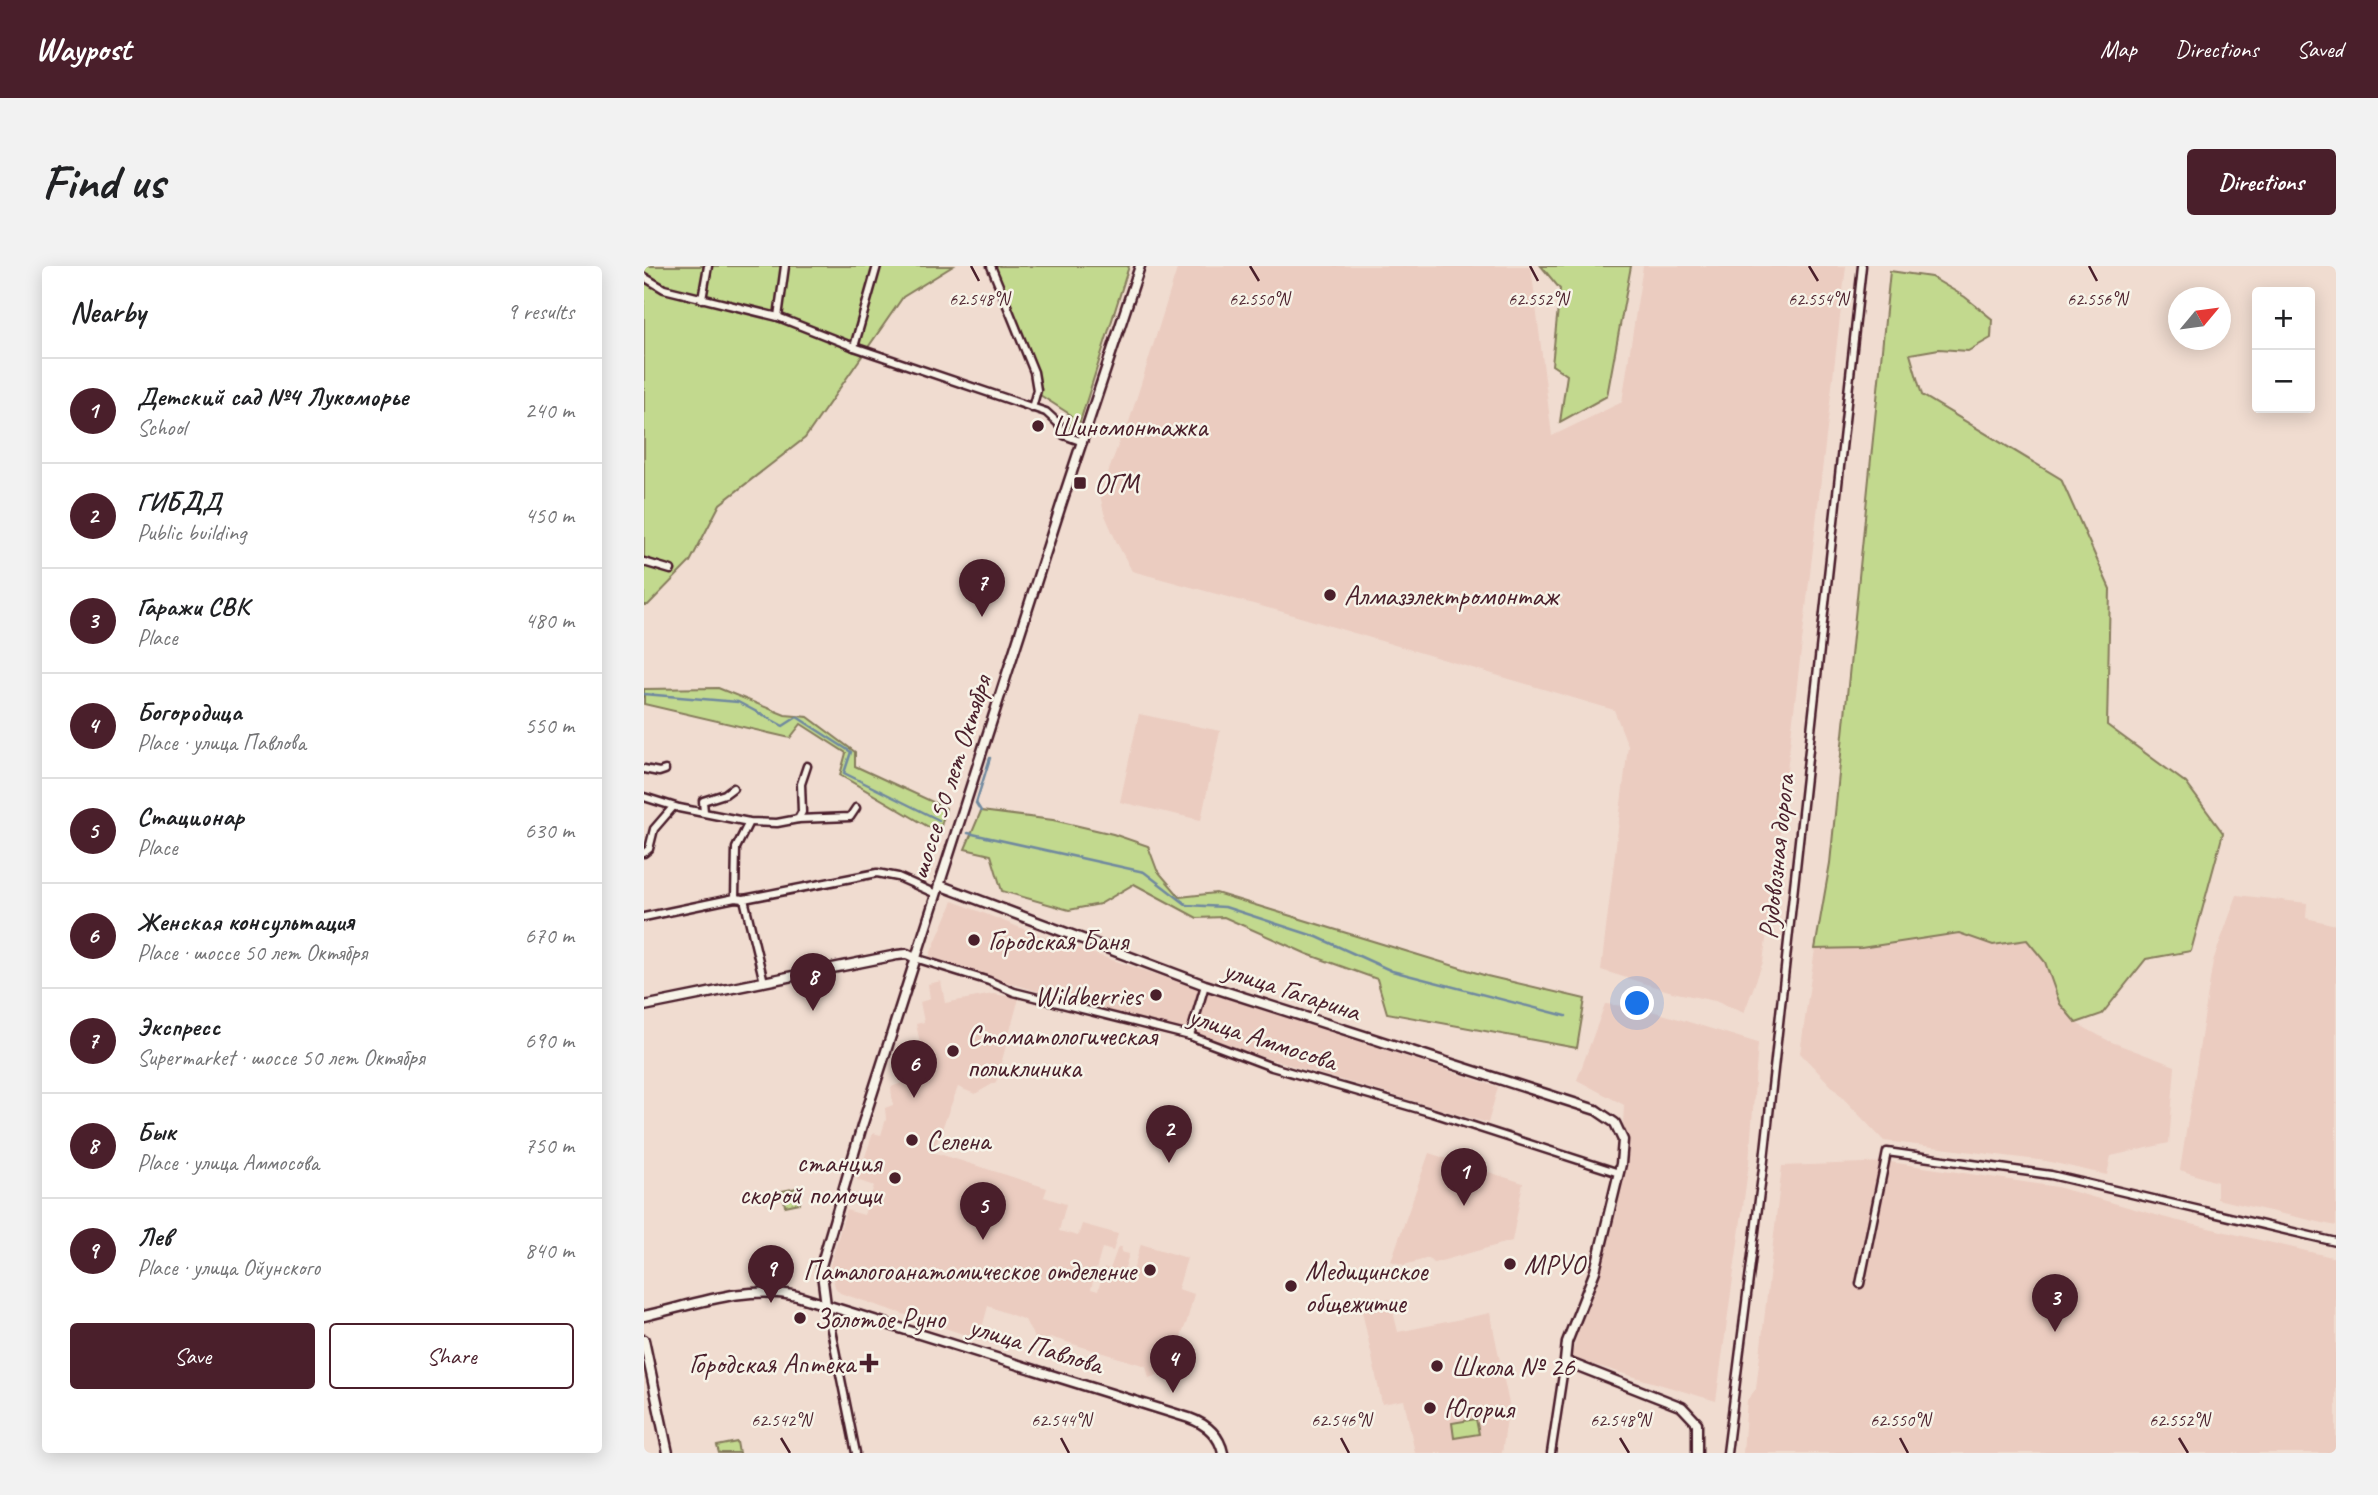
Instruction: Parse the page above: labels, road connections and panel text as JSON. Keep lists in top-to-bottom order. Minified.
{"streets":{"street":["шоссе 50 лет Октября","Рудовозная дорога","улица Гагарина","улица Аммосова","улица Павлова"]},"crossings":[["шоссе 50 лет Октября","улица Гагарина"],["шоссе 50 лет Октября","улица Аммосова"],["шоссе 50 лет Октября","улица Павлова"],["улица Гагарина","улица Аммосова"]],"places":{"other":["Шиномонтажка","Алмазэлектромонтаж","Городская Баня","Wildberries","Стоматологическая поликлиника","Селена","станция скорой помощи","МРУО","Паталогоанатомическое отделение","Медицинское общежитие","Золотое Руно","Школа № 26","Югория"],"transit":["ОГМ"],"health":["Городская Аптека"]},"north":"top right","page":{"header":"Waypost","nav":["Map","Directions","Saved"],"buttons":["Directions",["Save","Share"]],"title":"Find us","heading":["Nearby","9 results"],"map_buttons":["+","−"],"list":[{"mark":"1","name":"Детский сад №4 Лукоморье","note":"School","value":"240 m"},{"mark":"2","name":"ГИБДД","note":"Public building","value":"450 m"},{"mark":"3","name":"Гаражи СВК","note":"Place","value":"480 m"},{"mark":"4","name":"Богородица","note":"Place · улица Павлова","value":"550 m"},{"mark":"5","name":"Стационар","note":"Place","value":"630 m"},{"mark":"6","name":"Женская консультация","note":"Place · шоссе 50 лет Октября","value":"670 m"},{"mark":"7","name":"Экспресс","note":"Supermarket · шоссе 50 лет Октября","value":"690 m"},{"mark":"8","name":"Бык","note":"Place · улица Аммосова","value":"750 m"},{"mark":"9","name":"Лев","note":"Place · улица Ойунского","value":"840 m"}],"pins":["7","8","6","2","1","5","9","3","4"]},"coordinates":["62.548°N","62.550°N","62.552°N","62.554°N","62.556°N","62.542°N","62.544°N","62.546°N"]}
